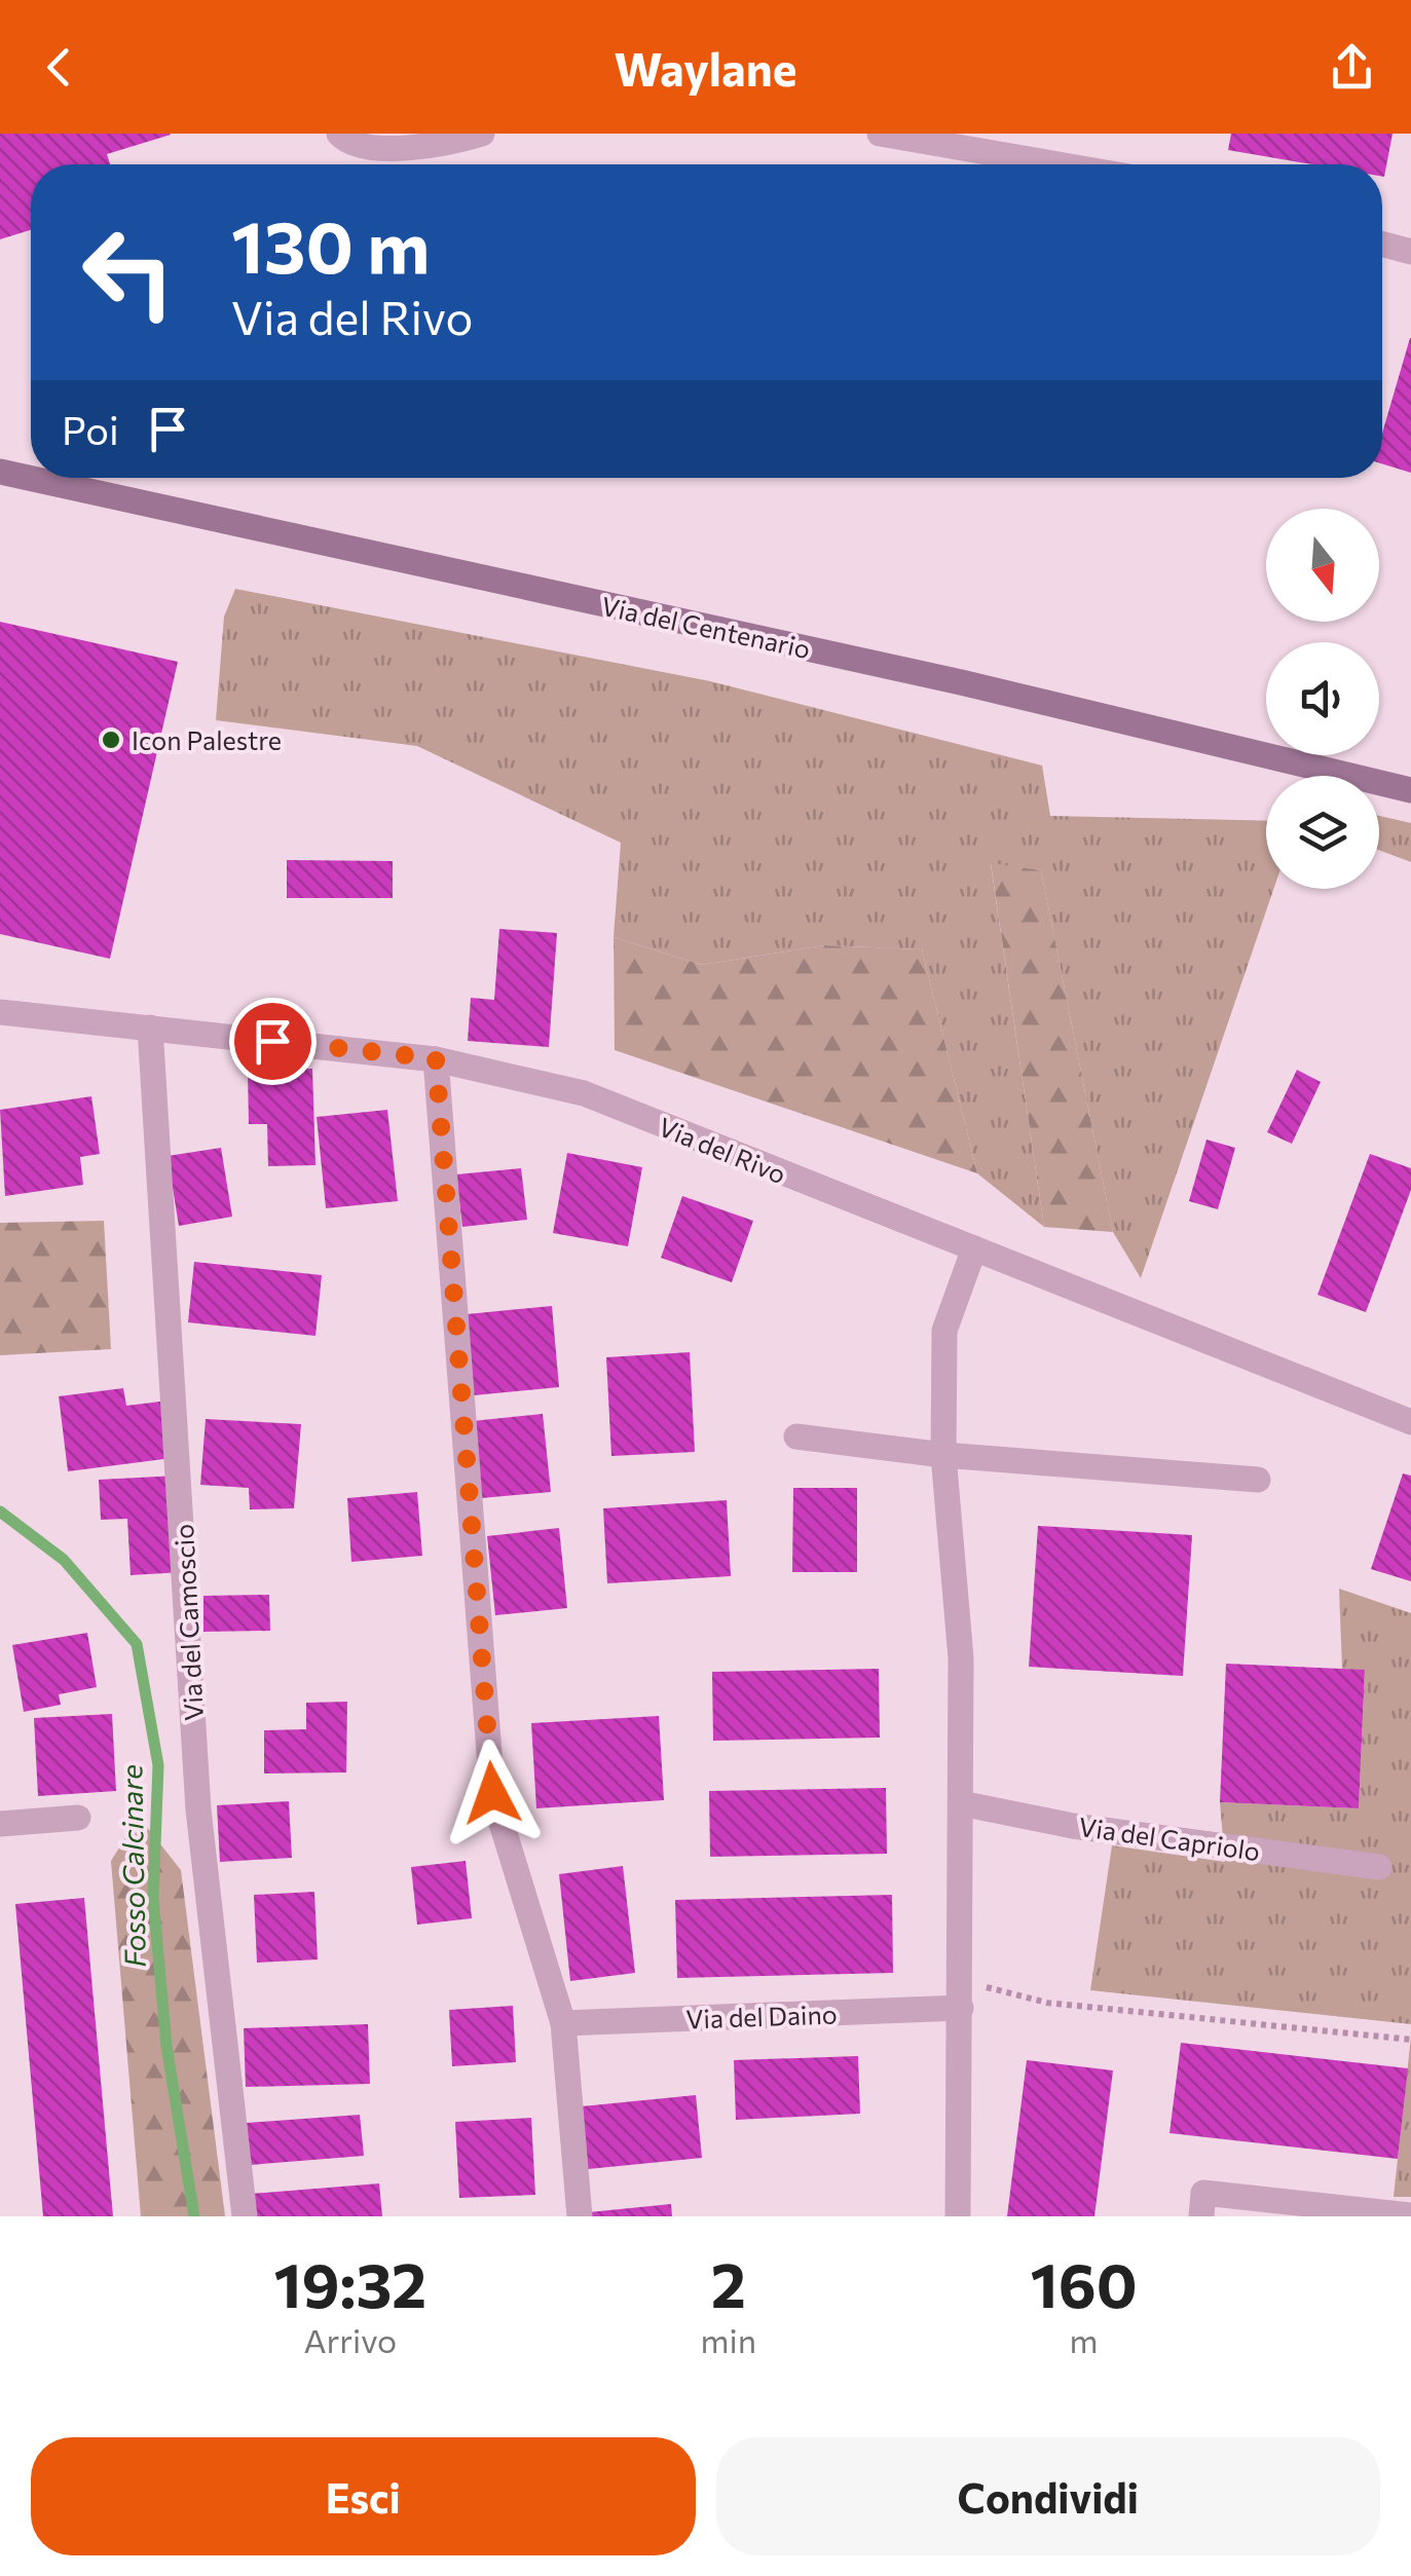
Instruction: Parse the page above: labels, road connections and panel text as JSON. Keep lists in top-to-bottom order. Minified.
{"streets":{"street":["Via del Centenario","Via del Rivo","Via del Camoscio","Via del Capriolo","Via del Daino"]},"crossings":[["Via del Rivo","Via del Camoscio"]],"water":["Fosso Calcinare"],"places":["Icon Palestre"],"north":"bottom","page":{"header":"Waylane","turn":["130 m","Via del Rivo"],"then":"Poi","eta":["19:32","Arrivo","2","min","160","m"],"buttons":["Esci","Condividi"]}}
